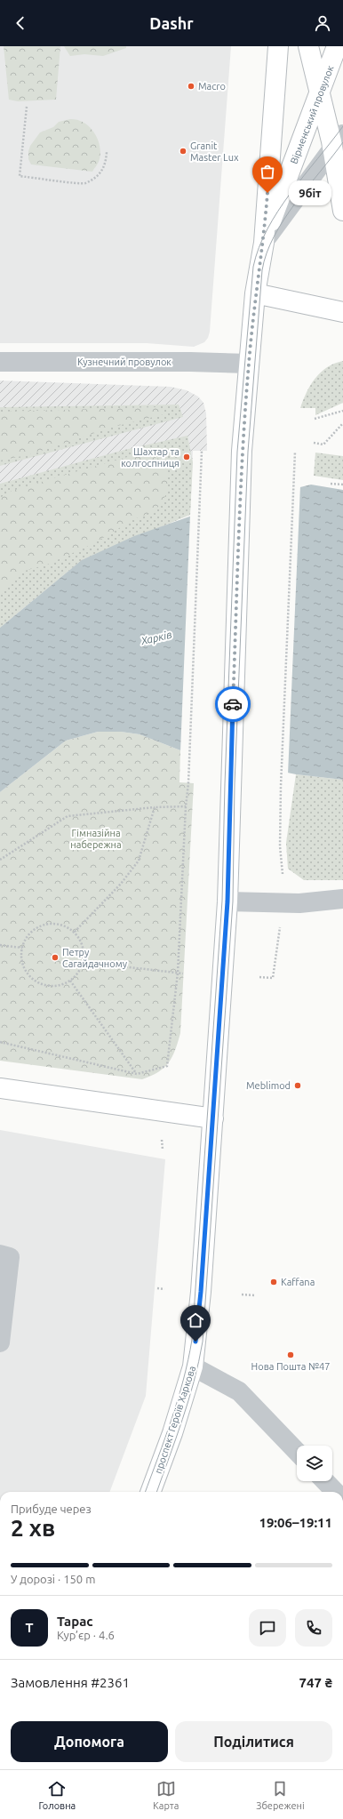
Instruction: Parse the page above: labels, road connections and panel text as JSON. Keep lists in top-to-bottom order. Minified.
{"streets":{"main road":["Вірменський провулок","проспект Героїв Харкова"],"street":["Кузнечний провулок"]},"crossings":[["Вірменський провулок","проспект Героїв Харкова"],["Кузнечний провулок","проспект Героїв Харкова"]],"water":["Харків"],"parks":["Гімназійна набережна"],"places":["Macro","Granit Master Lux","9біт","Шахтар та колгоспниця","Петру Сагайдачному","Meblimod","Kaffana","Нова Пошта №47"],"page":{"header":"Dashr","bubble":"9біт","heading":["2 хв","Прибуде через","19:06–19:11"],"panel":["Тарас","Кур’єр · 4.6","Замовлення #2361","747 ₴"],"bar":"У дорозі · 150 m","round":"Т","buttons":["Допомога","Поділитися"],"tabs":["Головна","Карта","Збережені"]}}
